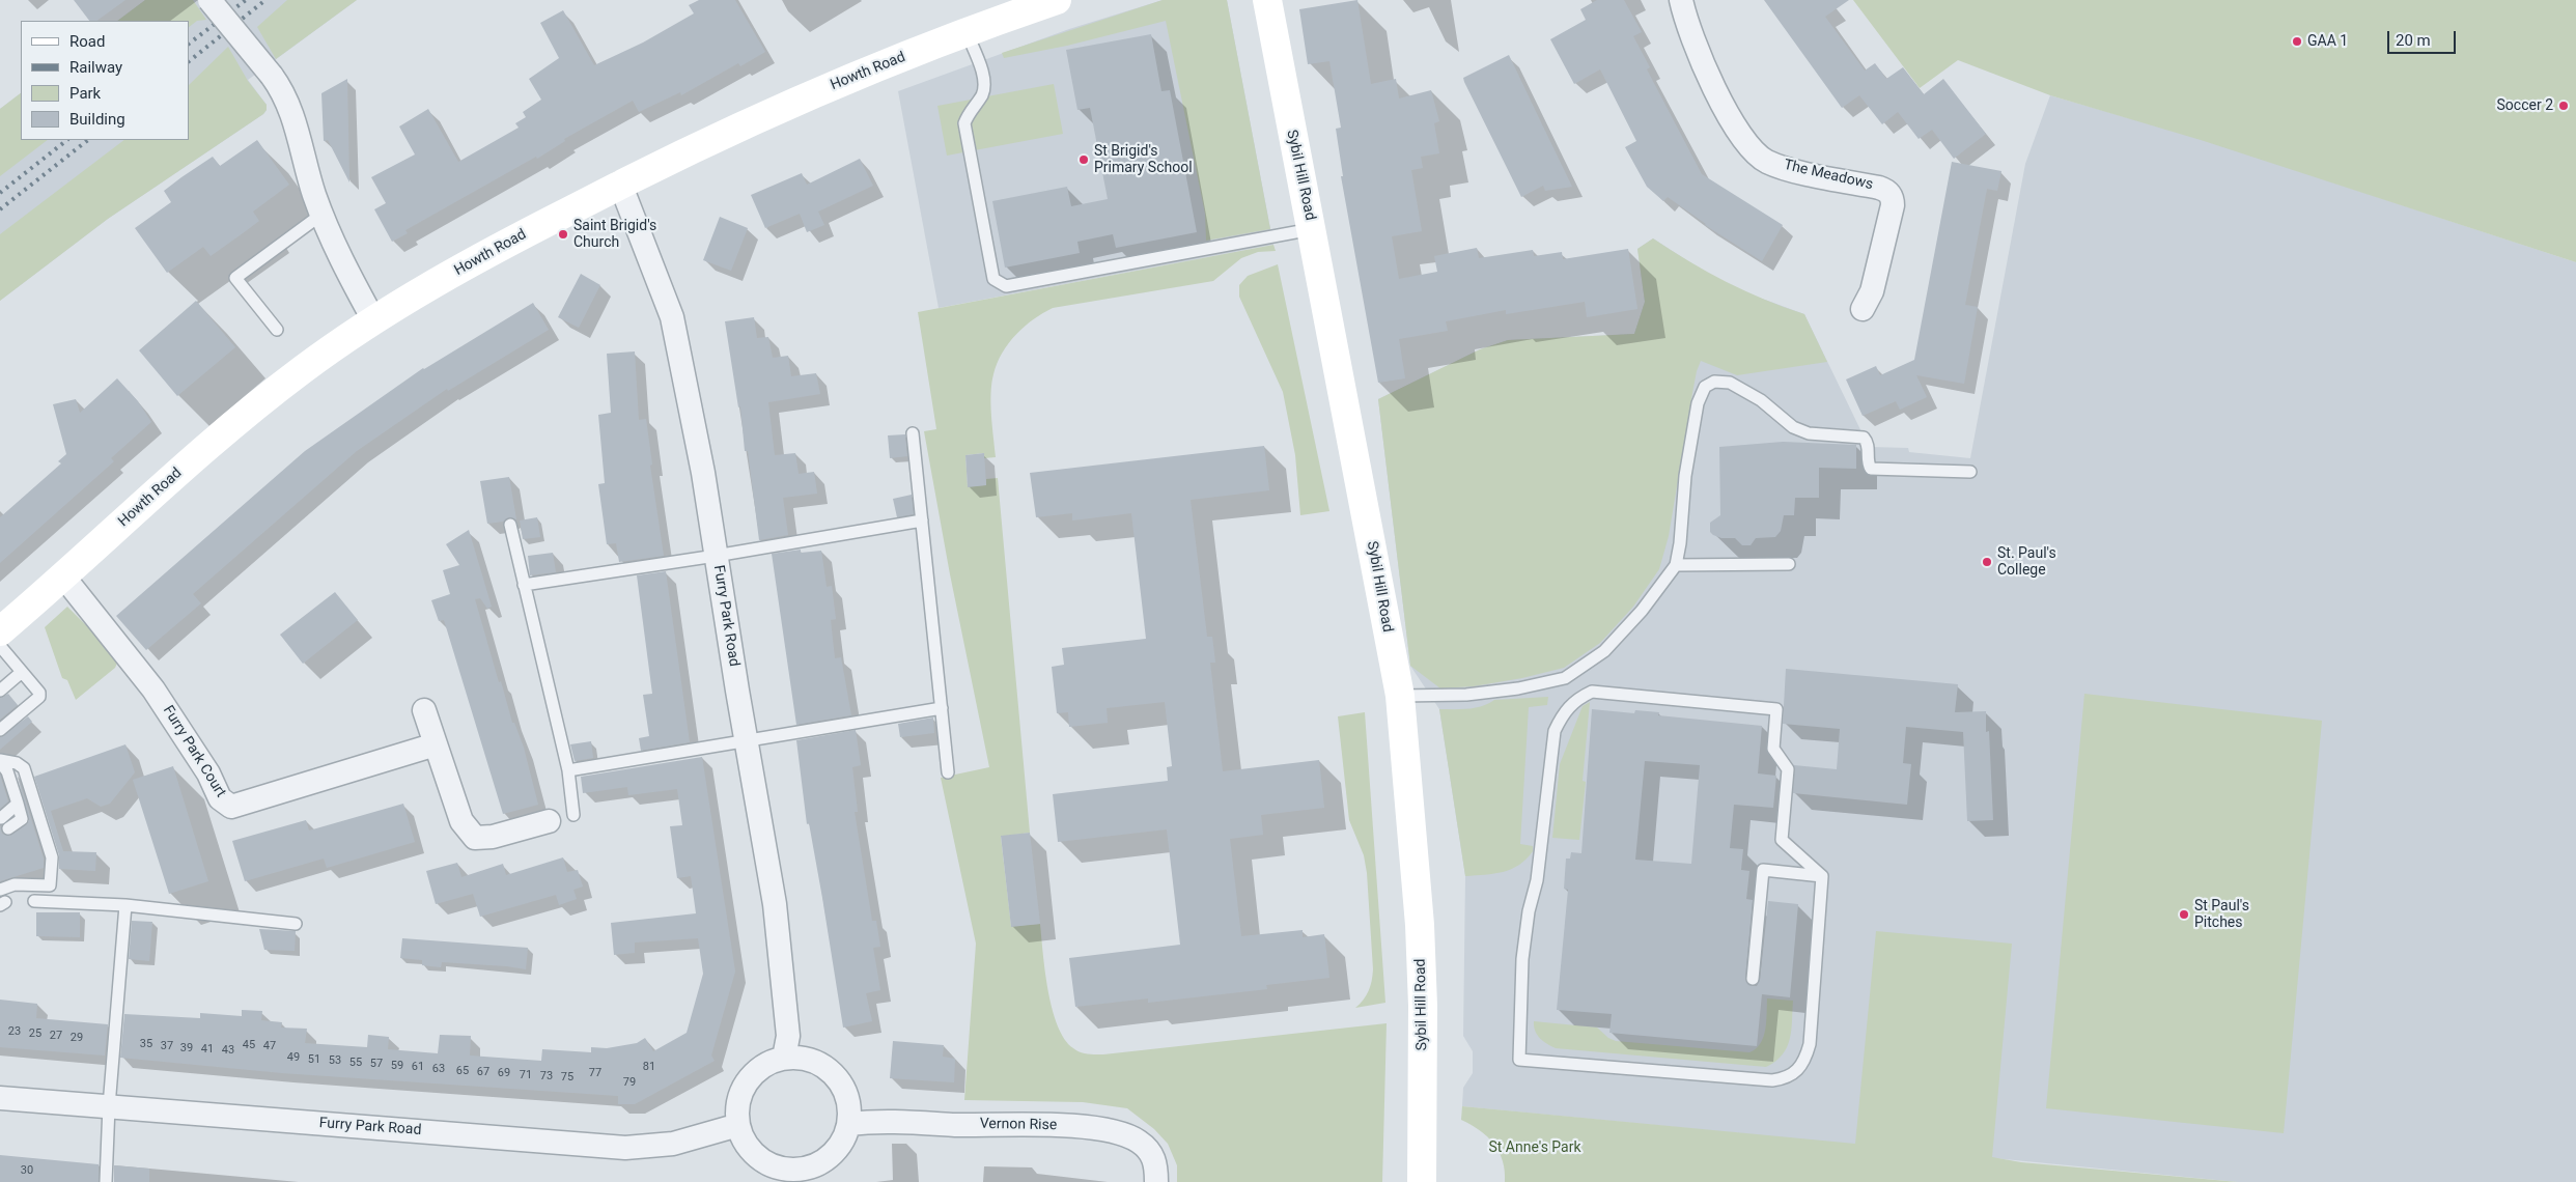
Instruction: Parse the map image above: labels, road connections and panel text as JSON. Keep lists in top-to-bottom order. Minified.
{"streets":{"main road":["Howth Road","Sybil Hill Road"],"street":["The Meadows","Furry Park Road","Furry Park Court","Vernon Rise"]},"crossings":[["Howth Road","Furry Park Road"],["Howth Road","Furry Park Court"],["Furry Park Road","Vernon Rise"]],"parks":["St Anne's Park"],"places":["GAA 1","Soccer 2","St Brigid's Primary School","Saint Brigid's Church","St. Paul's College","St Paul's Pitches"],"house_numbers":["23","25","27","29","35","45","37","47","39","41","43","49","51","53","55","57","59","61","81","63","65","67","69","77","71","73","75","79","30"],"legend":["Road","Railway","Park","Building"],"scale_bar":"20 m"}
